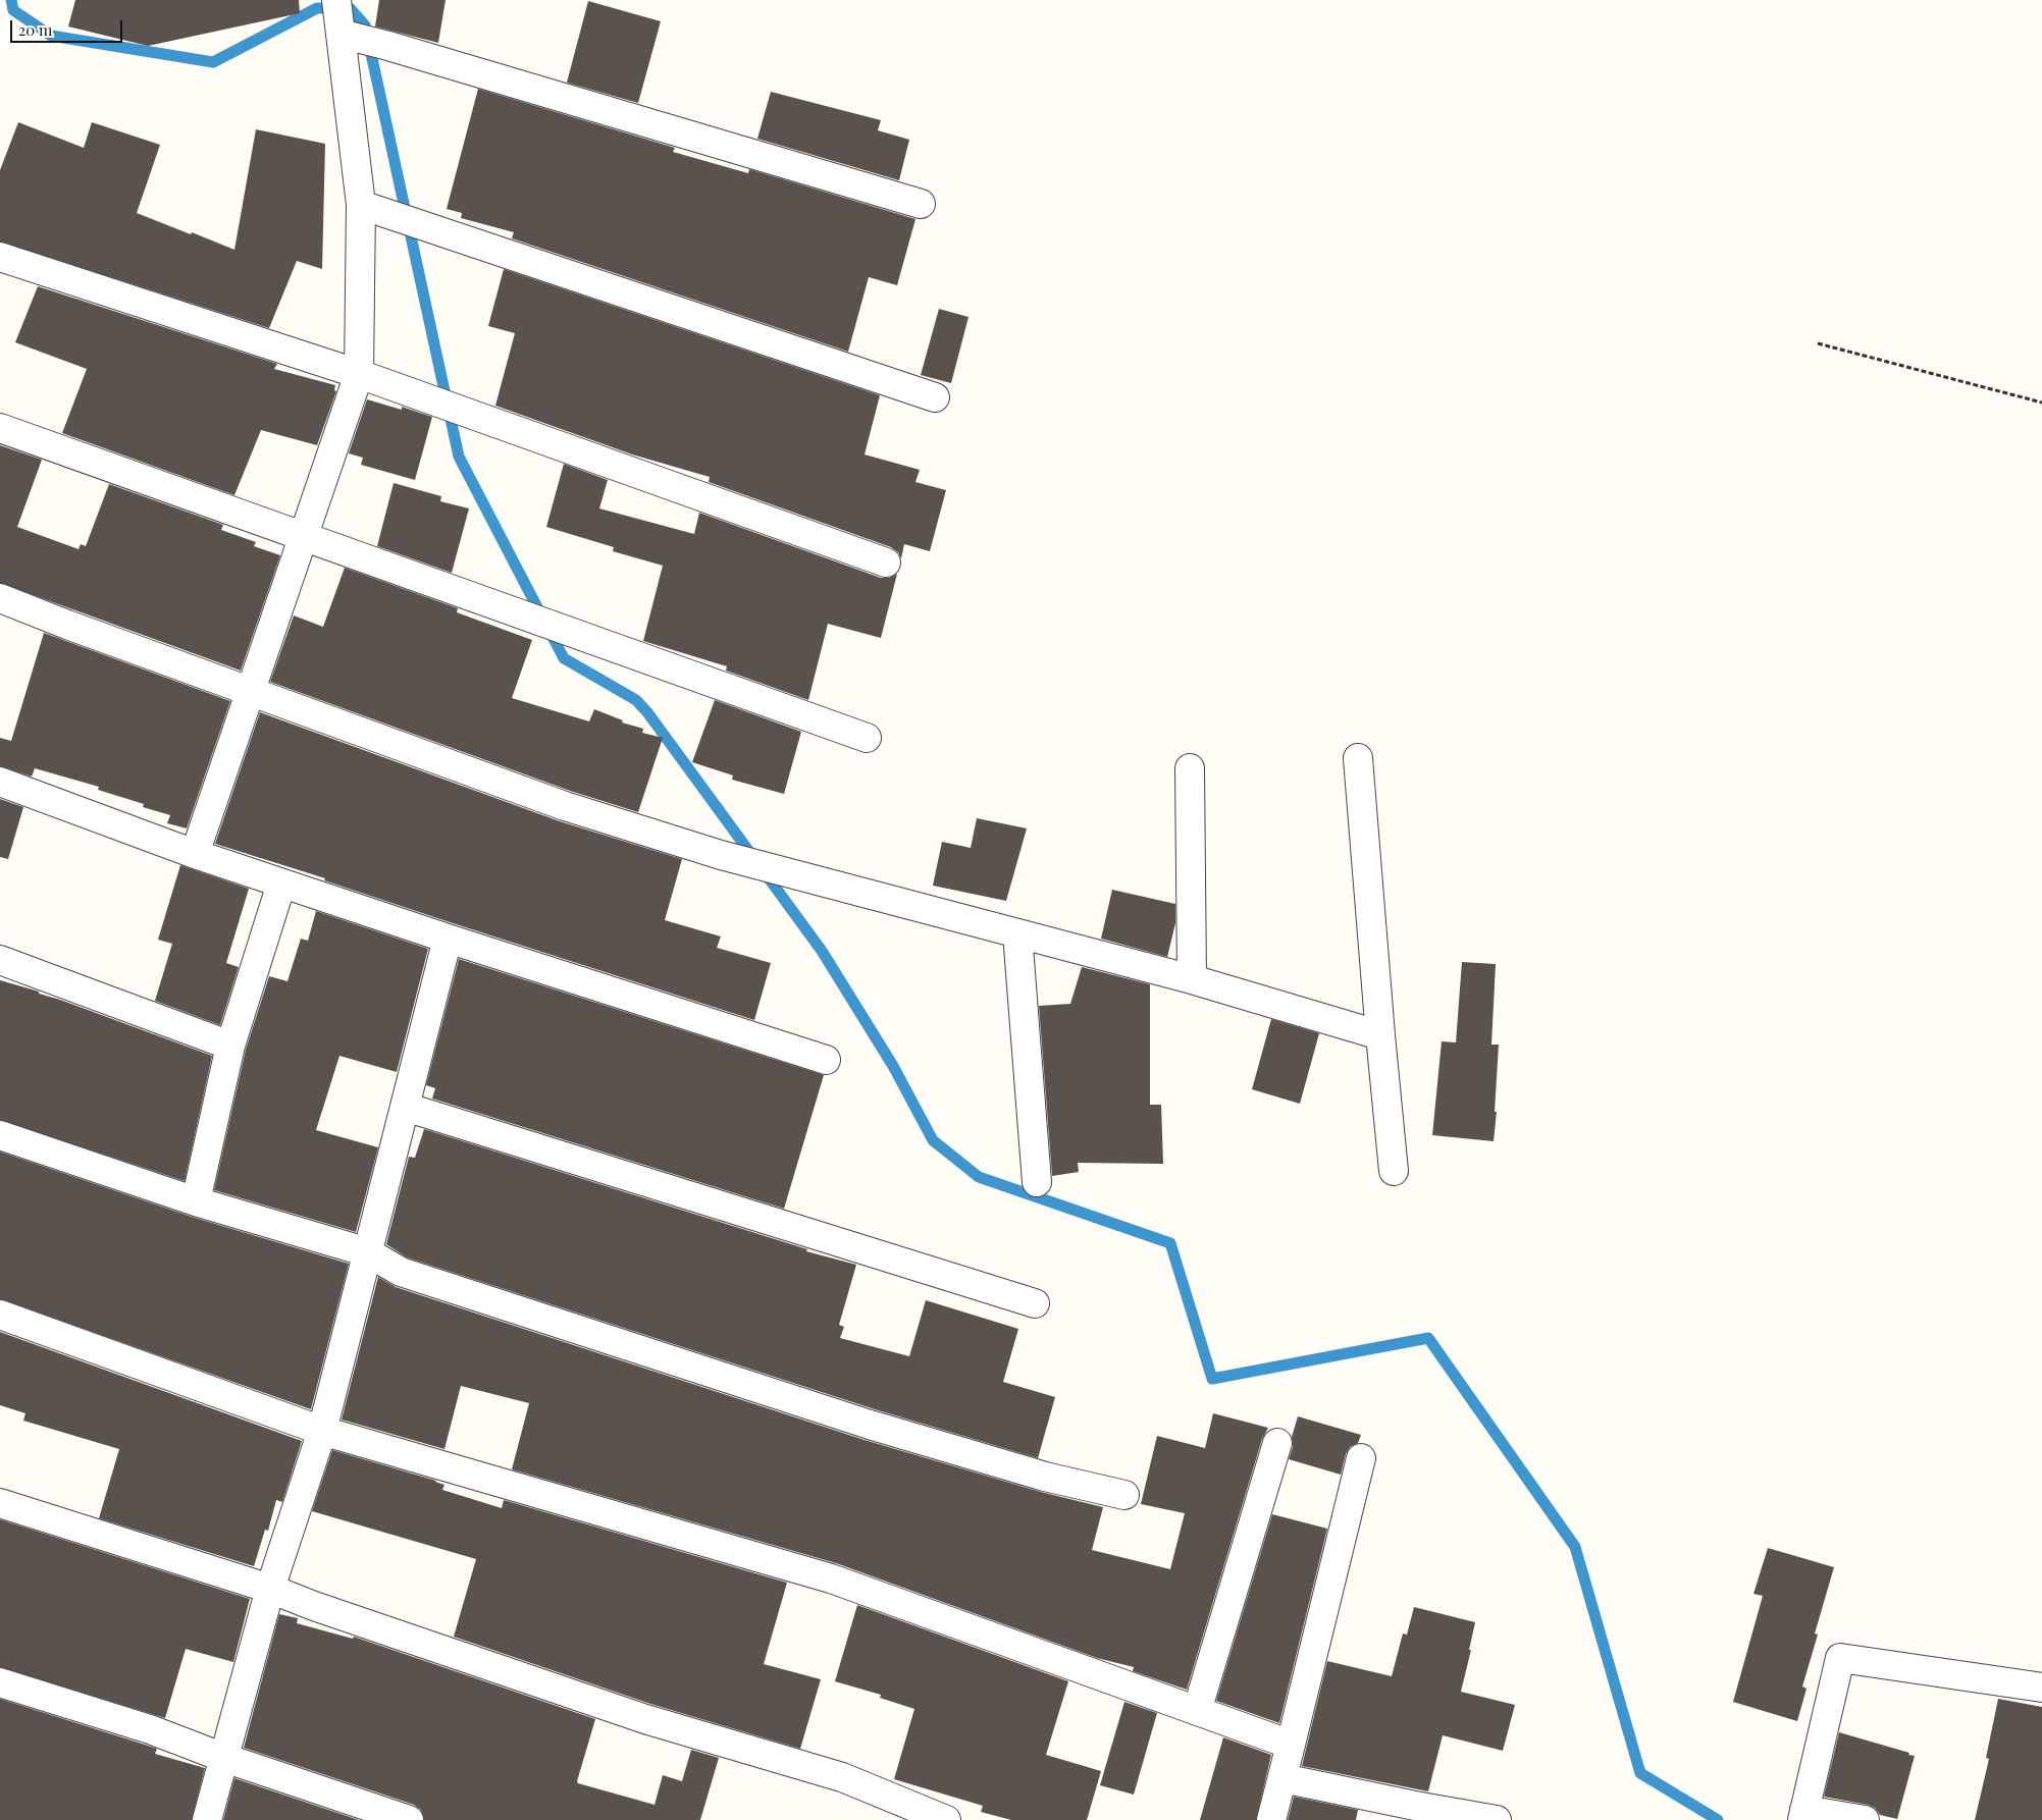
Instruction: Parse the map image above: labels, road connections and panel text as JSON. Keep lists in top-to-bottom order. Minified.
{"scale_bar":"20 m"}
